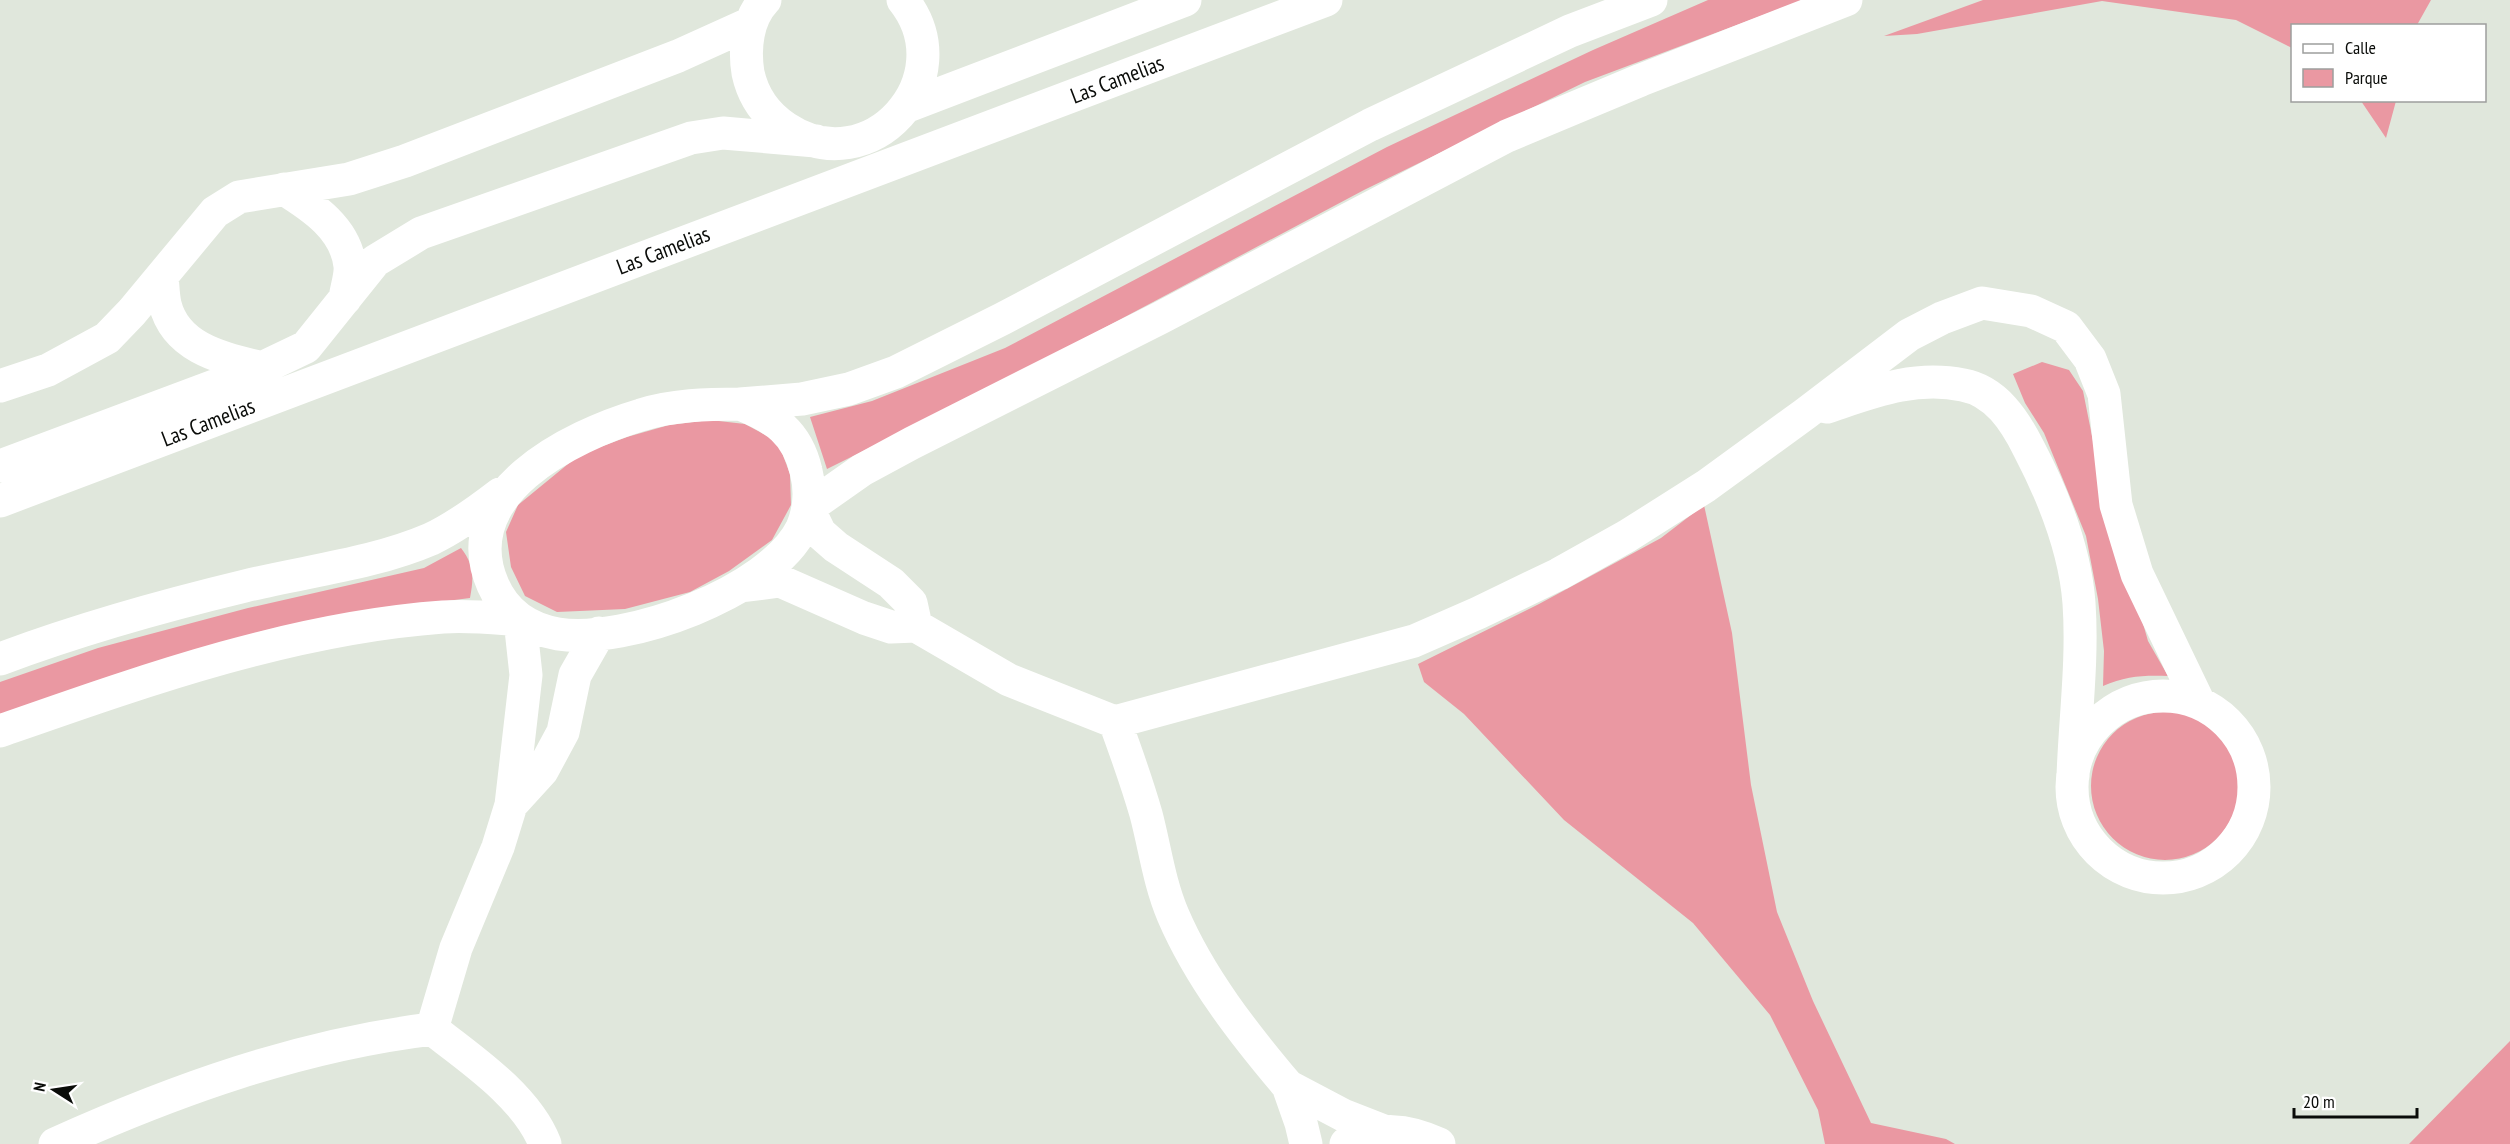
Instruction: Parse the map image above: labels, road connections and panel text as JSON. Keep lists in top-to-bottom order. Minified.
{"streets":{"street":["Las Camelias"]},"legend":["Calle","Parque"],"scale_bar":"20 m","north":"left"}
